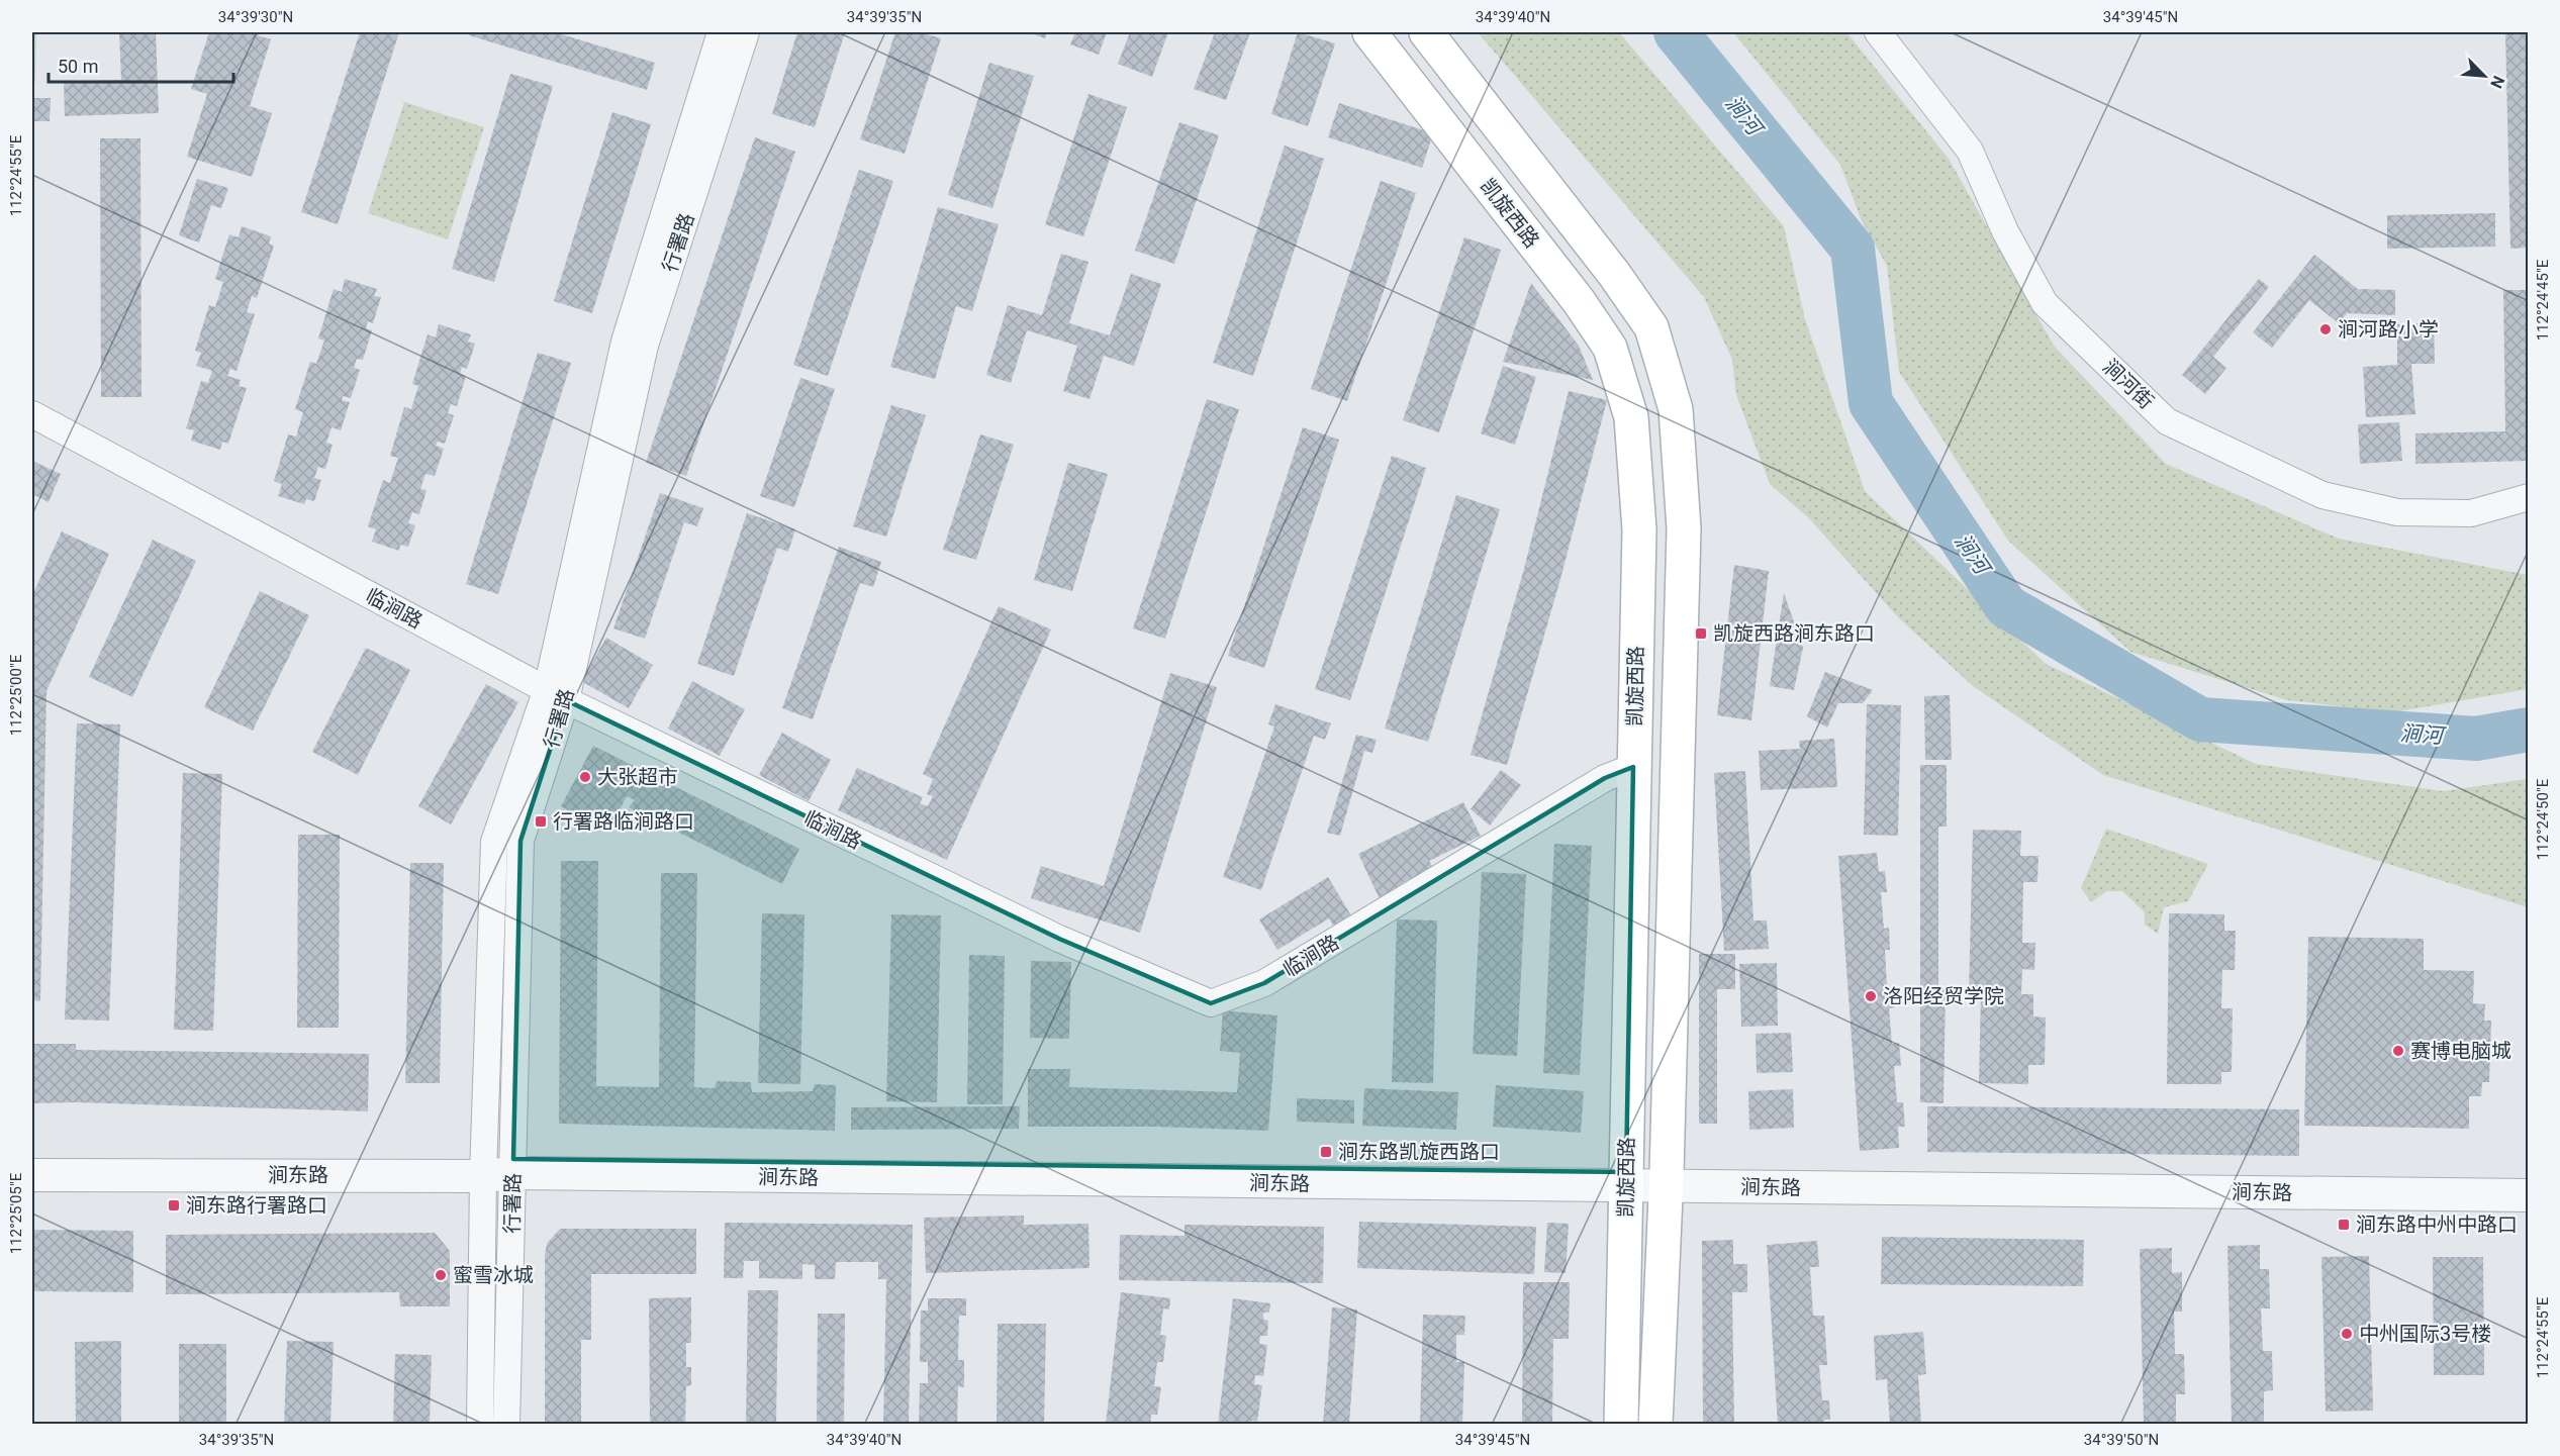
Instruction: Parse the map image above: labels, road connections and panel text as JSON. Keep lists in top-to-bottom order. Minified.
{"streets":{"main road":["凯旋西路"],"street":["行署路","涧河街","临涧路","涧东路"]},"crossings":[["凯旋西路","临涧路"],["凯旋西路","涧东路"],["行署路","临涧路"],["行署路","涧东路"]],"water":["涧河"],"places":{"other":["涧河路小学","大张超市","洛阳经贸学院","赛博电脑城","蜜雪冰城","中州国际3号楼"],"transit":["凯旋西路涧东路口","行署路临涧路口","涧东路凯旋西路口","涧东路行署路口","涧东路中州中路口"]},"scale_bar":"50 m","north":"bottom right","coordinates":["34°39'30\"N","34°39'35\"N","34°39'40\"N","34°39'45\"N","112°24'55\"E","112°24'45\"E","112°25'00\"E","112°24'50\"E","112°25'05\"E","34°39'50\"N"]}
